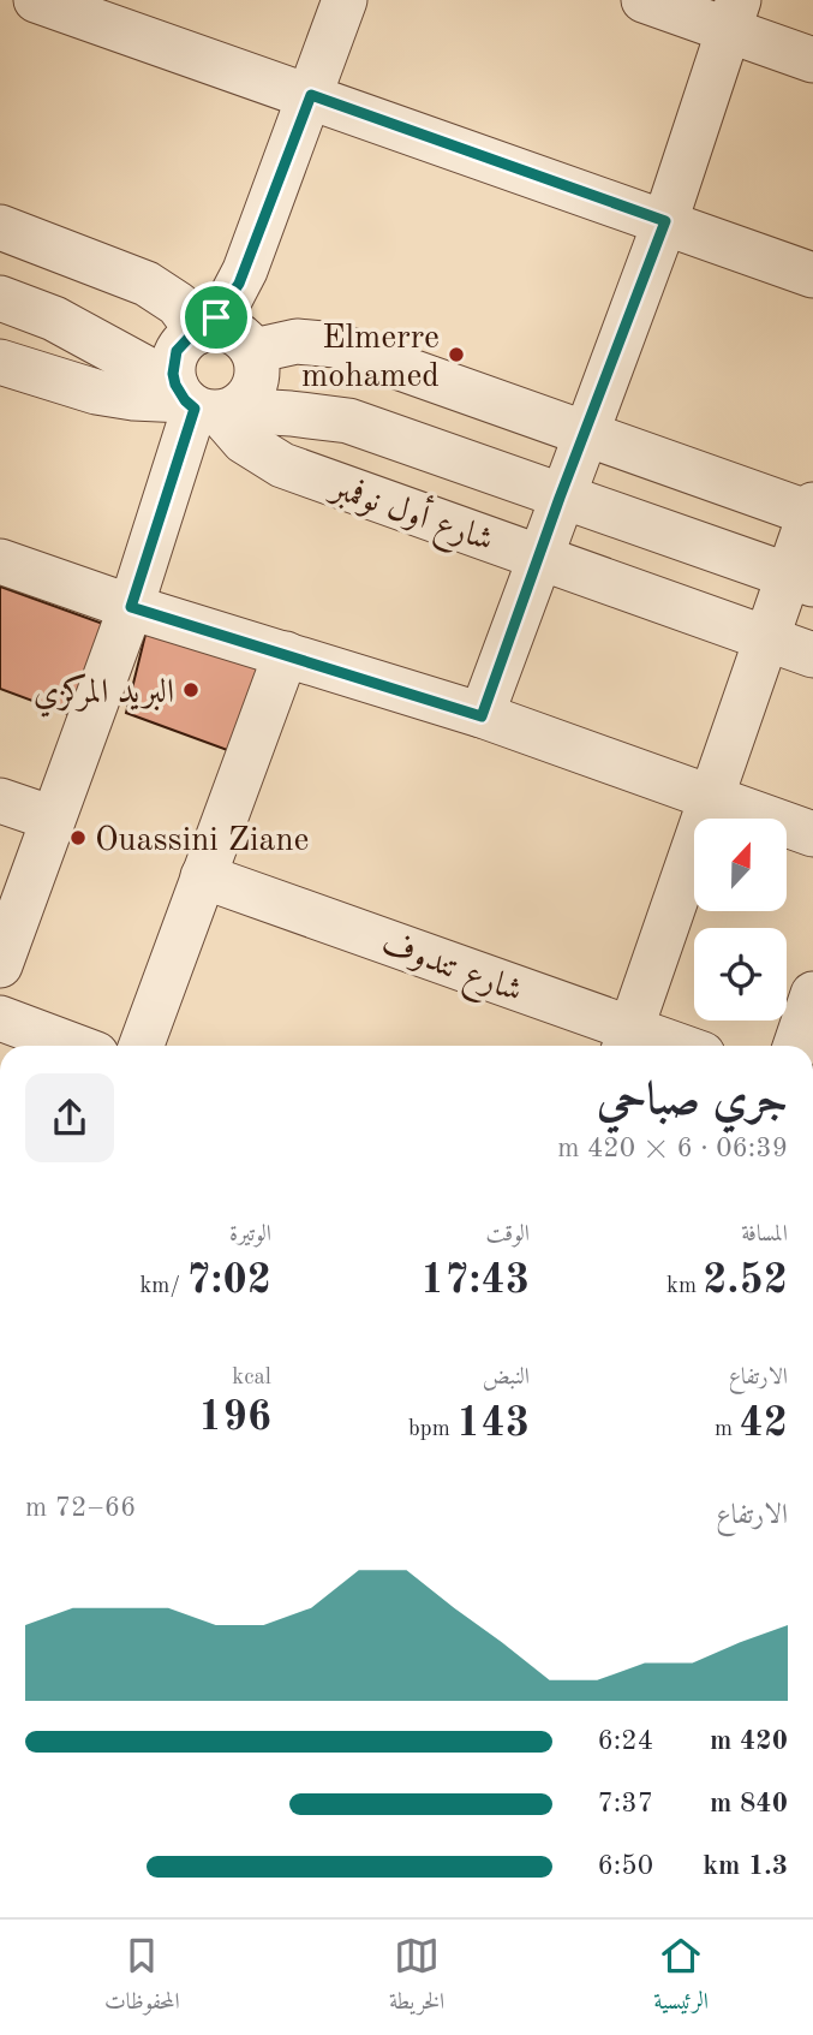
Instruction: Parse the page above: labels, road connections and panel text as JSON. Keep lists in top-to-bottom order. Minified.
{"streets":{"street":["شارع أول نوفمبر","شارع تندوف"]},"places":["Elmerre mohamed","البريد المركزي","Ouassini Ziane"],"north":"top","page":{"heading":["جري صباحي","06:39 · 6 × 420 m"],"stats":[["المسافة","2.52 km"],["الوقت","17:43"],["الوتيرة","7:02 /km"],["الارتفاع","42 m"],["النبض","143 bpm"],["kcal","196"]],"chart":["الارتفاع","66–72 m"],"list":[{"name":"420 m","note":"6:24"},{"name":"840 m","note":"7:37"},{"name":"1.3 km","note":"6:50"}],"tabs":["الرئيسية","الخريطة","المحفوظات"]}}
